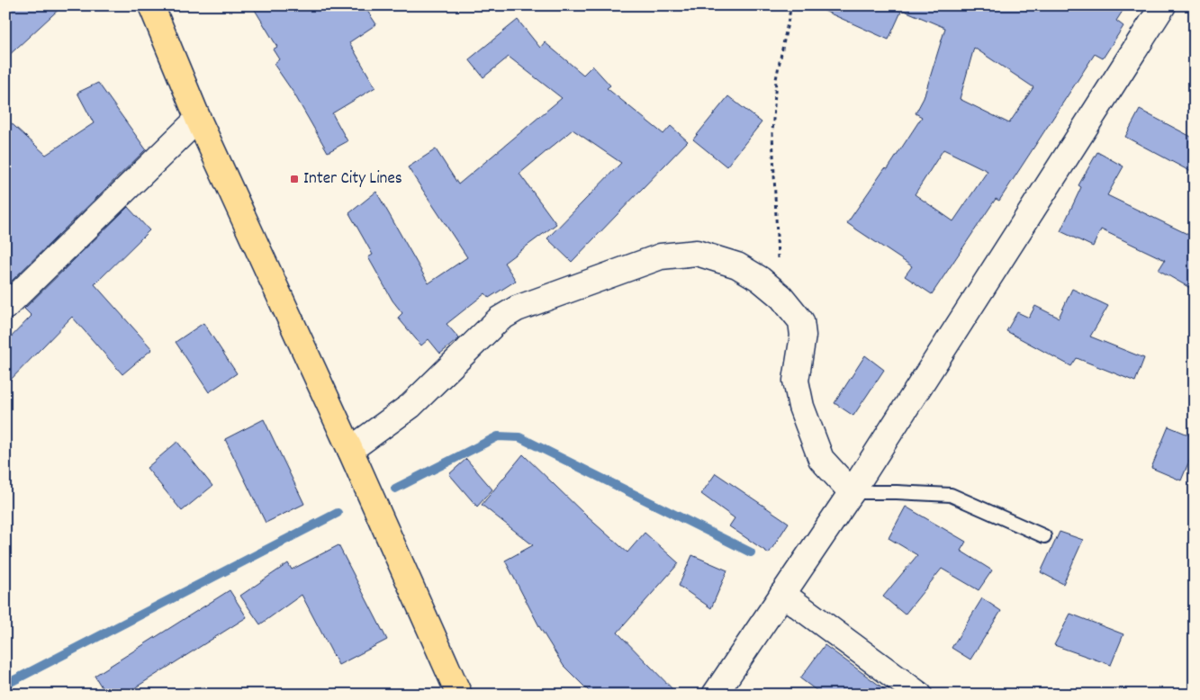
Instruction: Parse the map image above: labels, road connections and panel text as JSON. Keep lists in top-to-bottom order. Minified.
{"places":{"transit":["Inter City Lines"]}}
